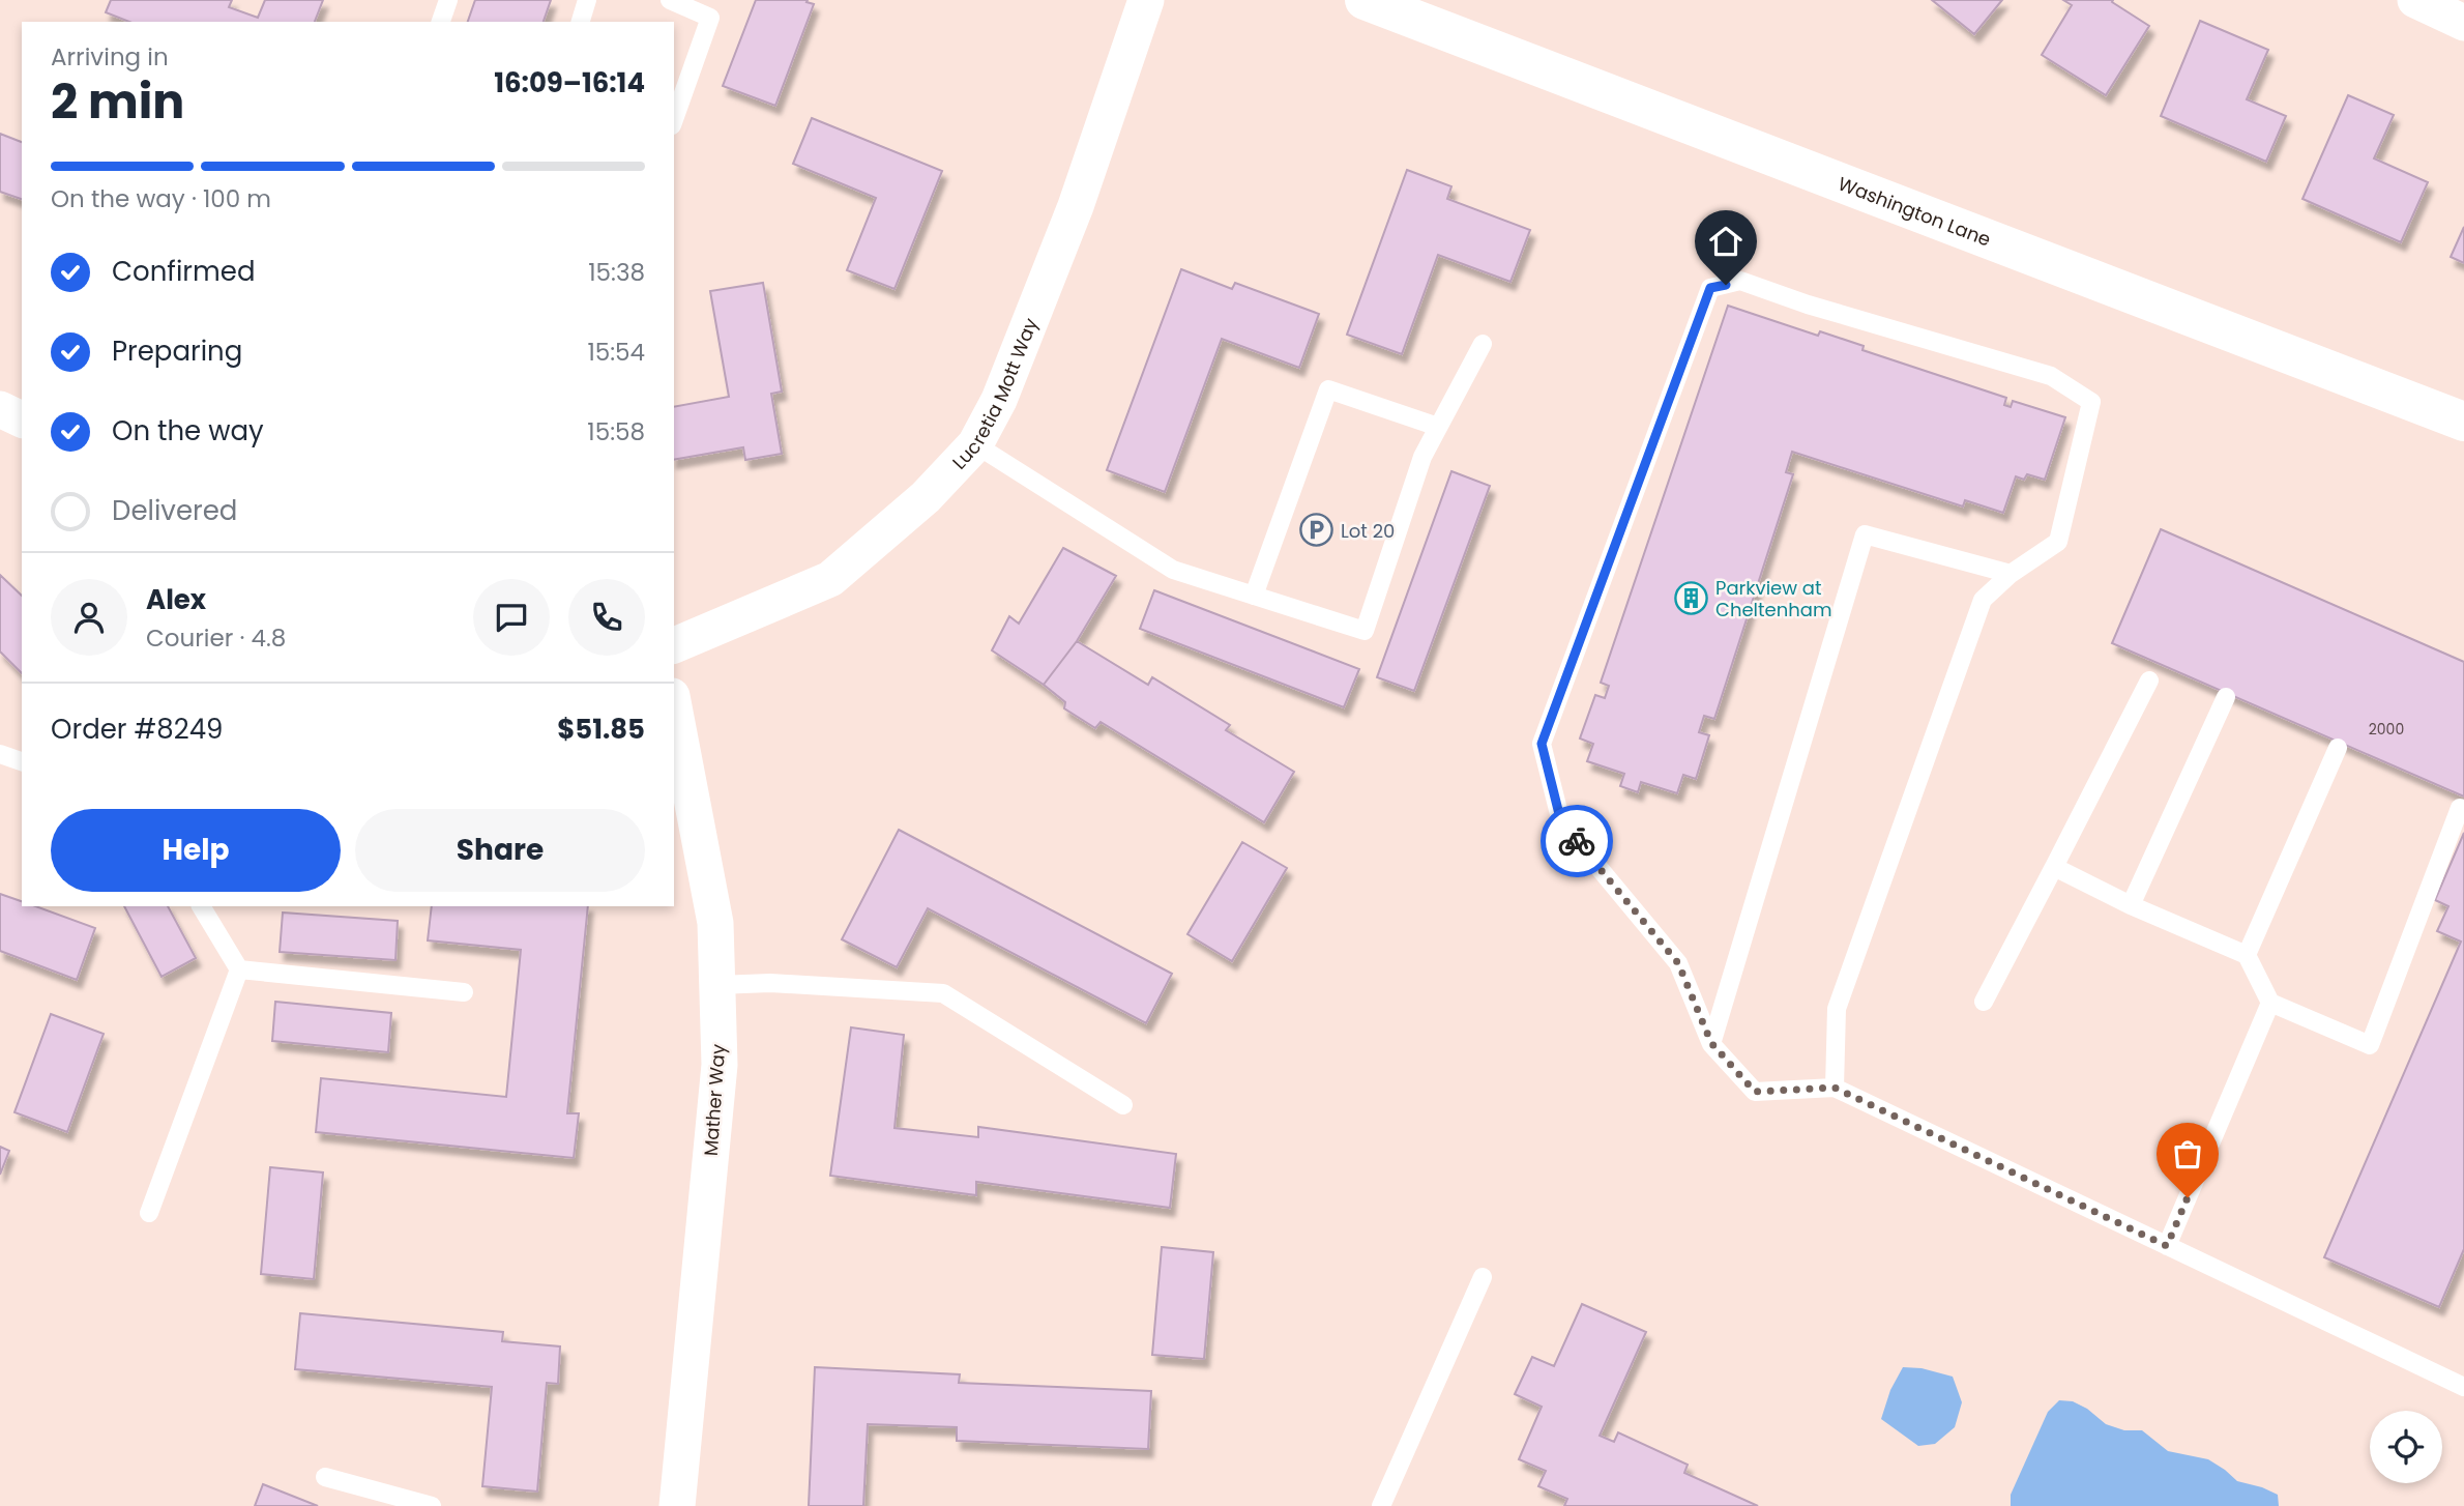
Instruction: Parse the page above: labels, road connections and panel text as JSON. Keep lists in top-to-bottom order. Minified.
{"streets":{"main road":["Washington Lane"],"street":["Lucretia Mott Way","Mather Way"]},"places":{"parking":["Lot 20"],"building":["Parkview at Cheltenham"]},"house_numbers":["2000"],"page":{"heading":["2 min","Arriving in","16:09–16:14"],"panel":["Alex","Courier · 4.8","Order #8249","$51.85"],"bar":"On the way · 100 m","list":[["Confirmed","15:38"],["Preparing","15:54"],["On the way","15:58"],"Delivered"],"buttons":["Help","Share"]}}
